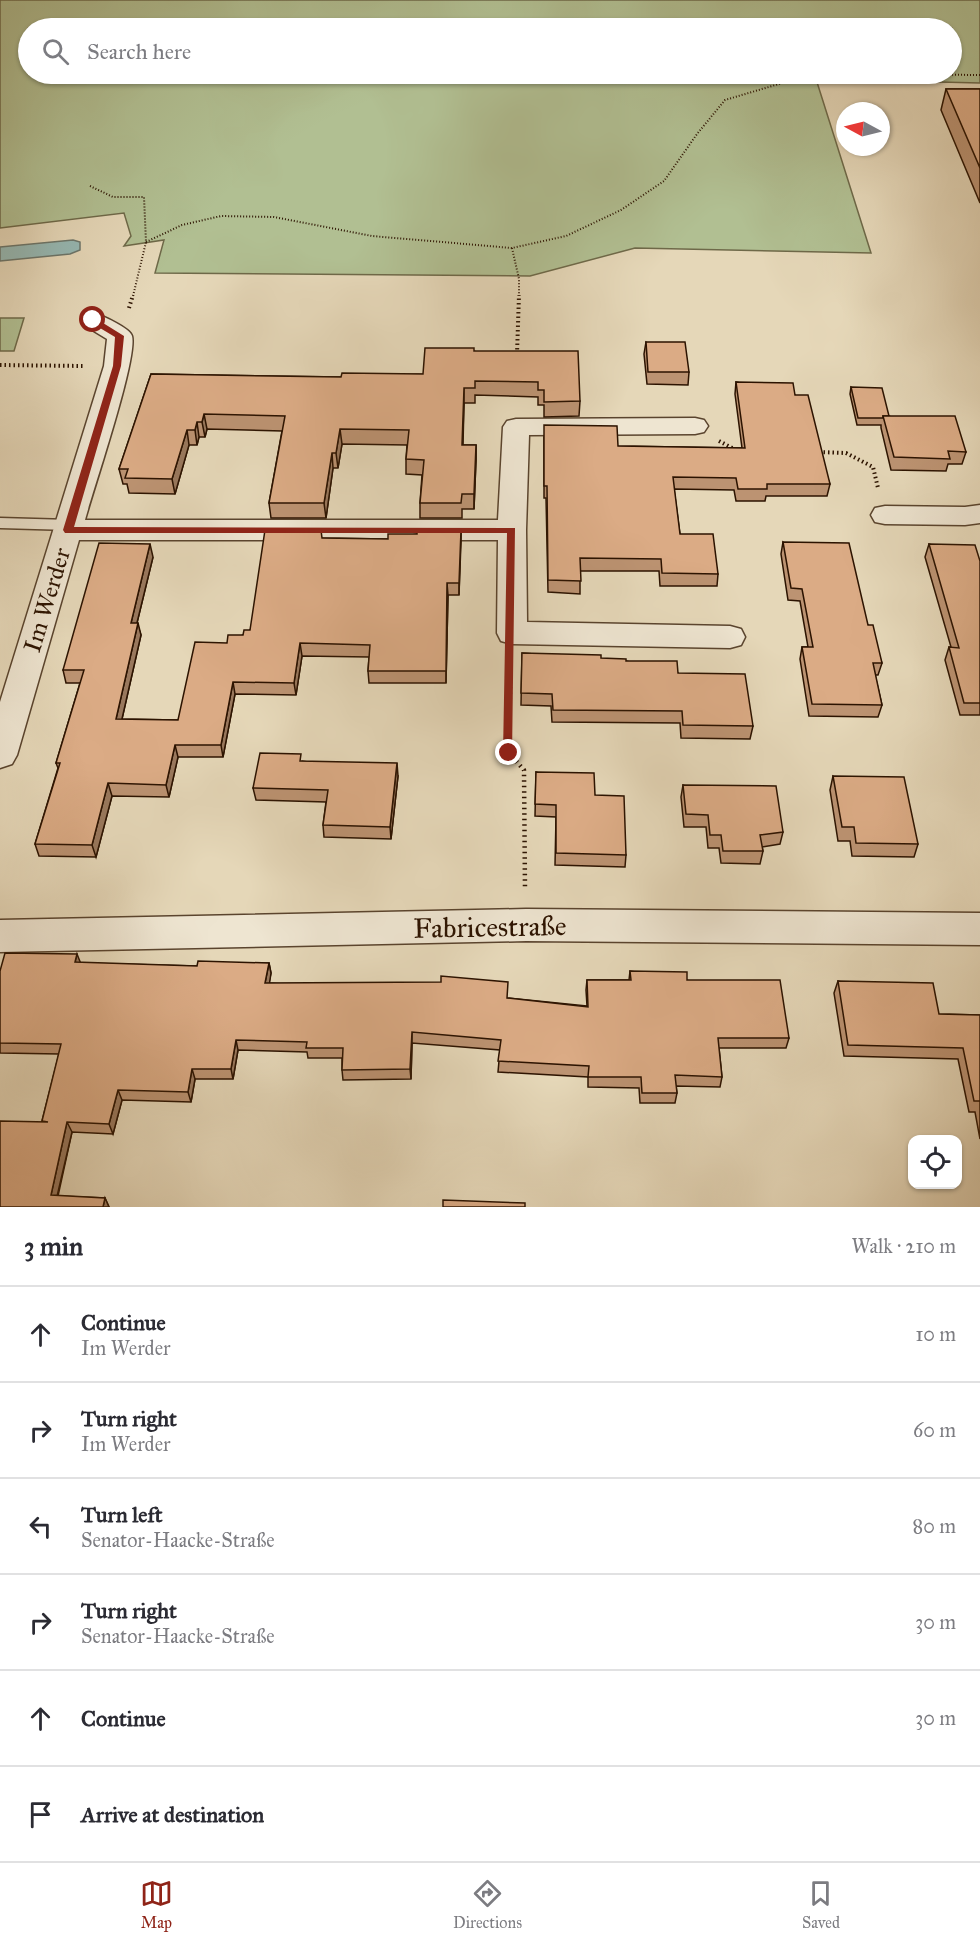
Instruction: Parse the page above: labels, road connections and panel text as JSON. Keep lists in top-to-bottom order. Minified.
{"streets":{"street":["Im Werder","Fabricestraße"]},"north":"left","page":{"search":"Search here","heading":["3 min","Walk · 210 m"],"list":[["Continue","Im Werder","10 m"],["Turn right","Im Werder","60 m"],["Turn left","Senator-Haacke-Straße","80 m"],["Turn right","Senator-Haacke-Straße","30 m"],["Continue","30 m"],"Arrive at destination"],"nav":["Map","Directions","Saved"]}}
